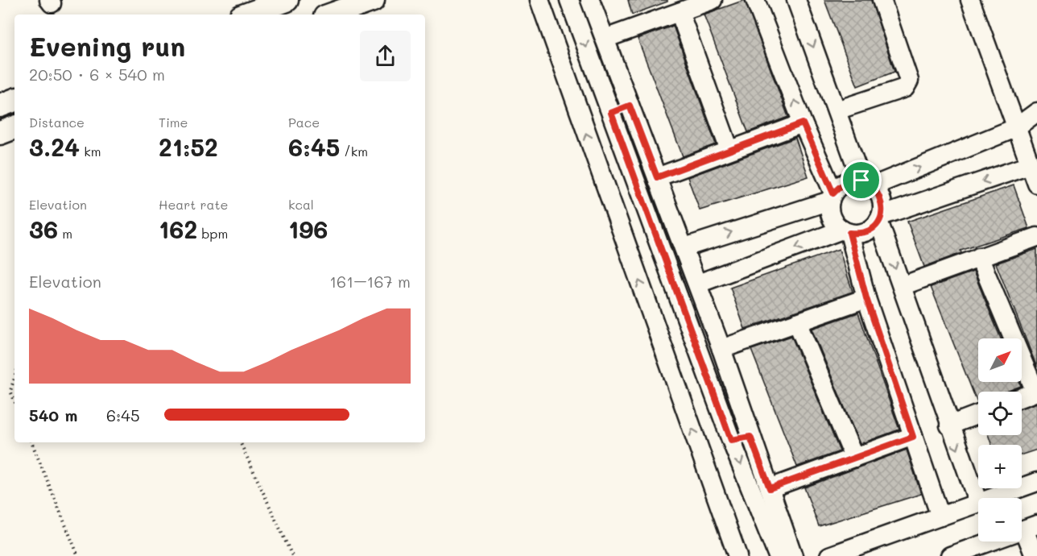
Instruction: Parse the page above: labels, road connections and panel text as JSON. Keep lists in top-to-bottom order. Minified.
{"north":"top right","page":{"heading":["Evening run","20:50 · 6 × 540 m"],"stats":[["Distance","3.24 km"],["Time","21:52"],["Pace","6:45 /km"],["Elevation","36 m"],["Heart rate","162 bpm"],["kcal","196"]],"chart":["Elevation","161–167 m"],"map_buttons":["+","−"],"list":[{"name":"540 m","note":"6:45"}]}}
